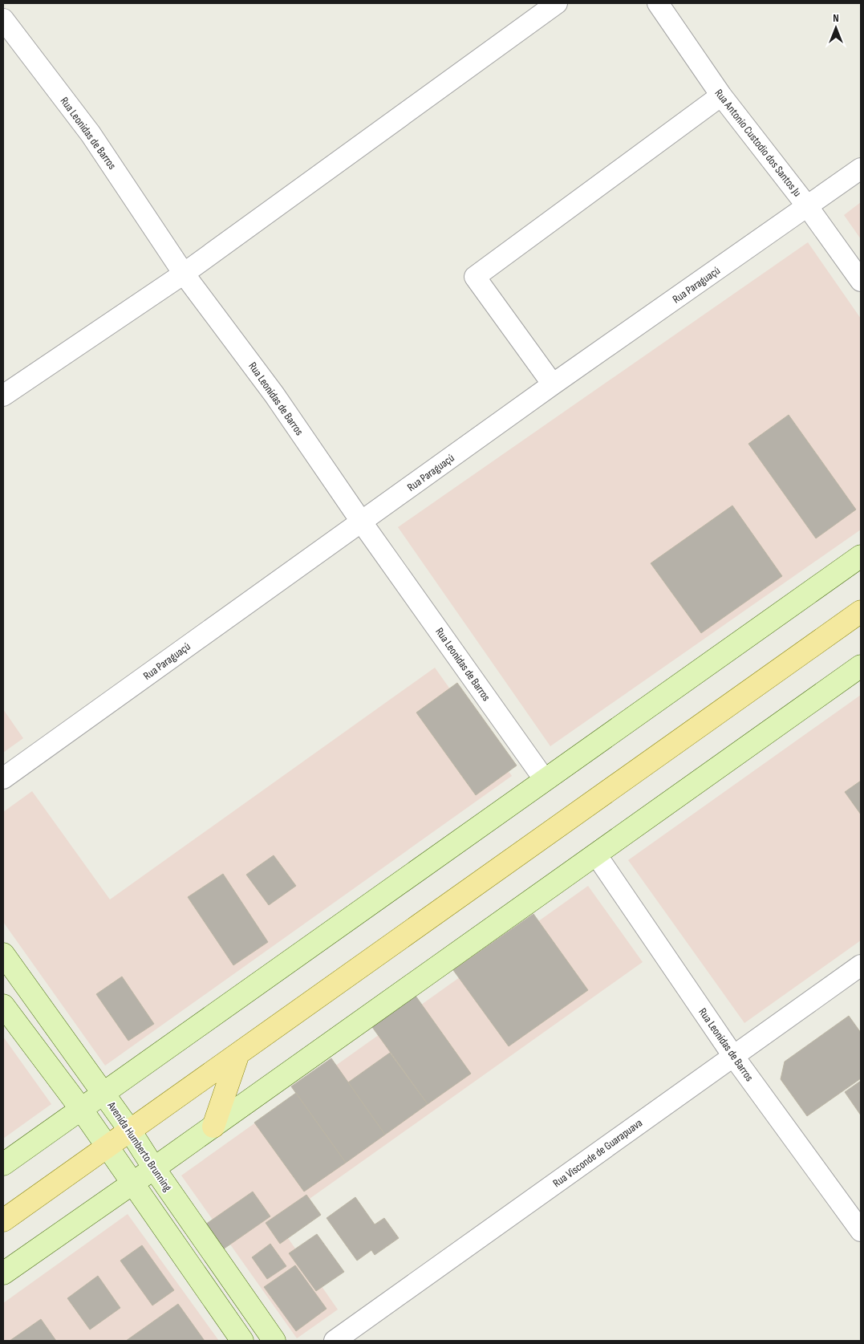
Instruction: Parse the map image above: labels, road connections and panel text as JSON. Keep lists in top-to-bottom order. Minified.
{"streets":{"street":["Rua Leonidas de Barros","Rua Antonio Custodio dos Santos Ju","Rua Paraguaçú","Avenida Humberto Brunning","Rua Visconde de Guarapuava"]},"crossings":[["Rua Leonidas de Barros","Rua Paraguaçú"],["Rua Leonidas de Barros","Rua Visconde de Guarapuava"],["Rua Antonio Custodio dos Santos Ju","Rua Paraguaçú"]],"north":"top"}
